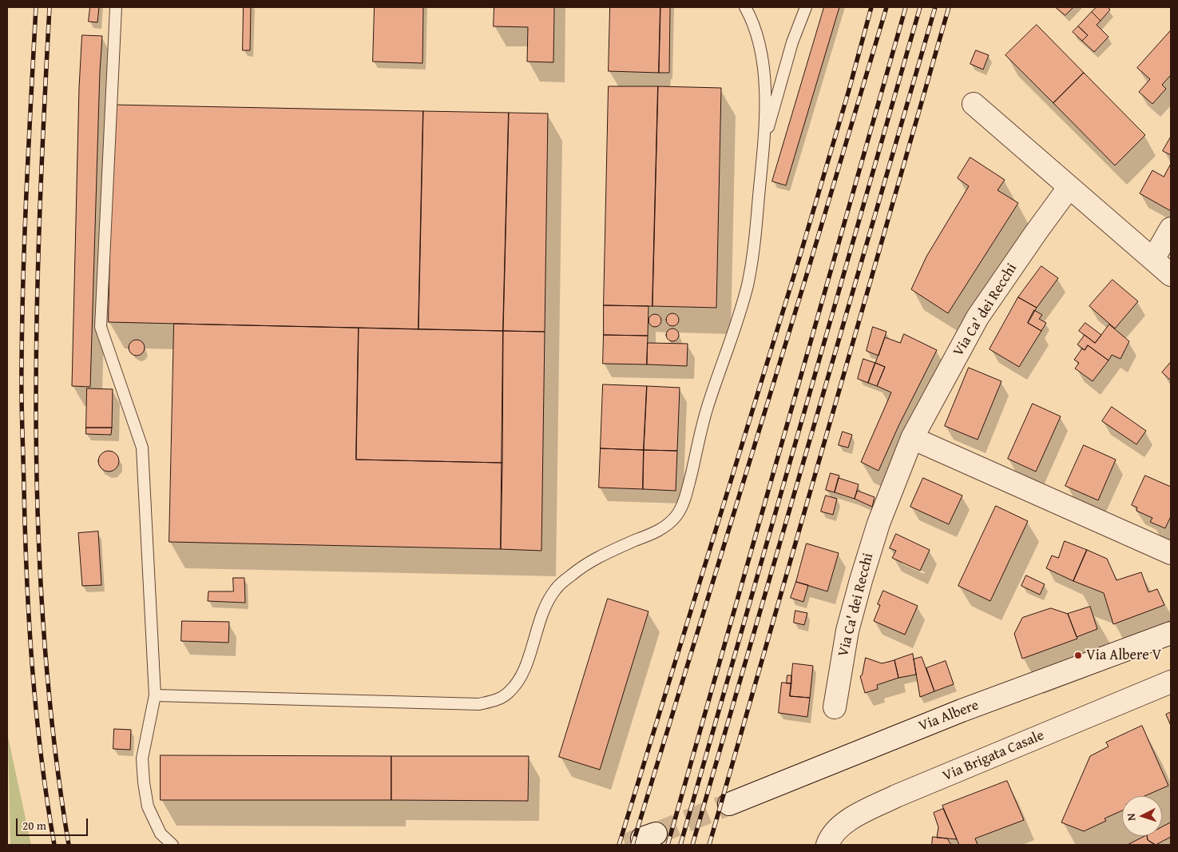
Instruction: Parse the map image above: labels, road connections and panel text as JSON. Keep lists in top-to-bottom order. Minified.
{"streets":{"street":["Via Ca' dei Recchi","Via Albere","Via Brigata Casale"]},"places":["Via Albere V"],"scale_bar":"20 m","north":"left"}
